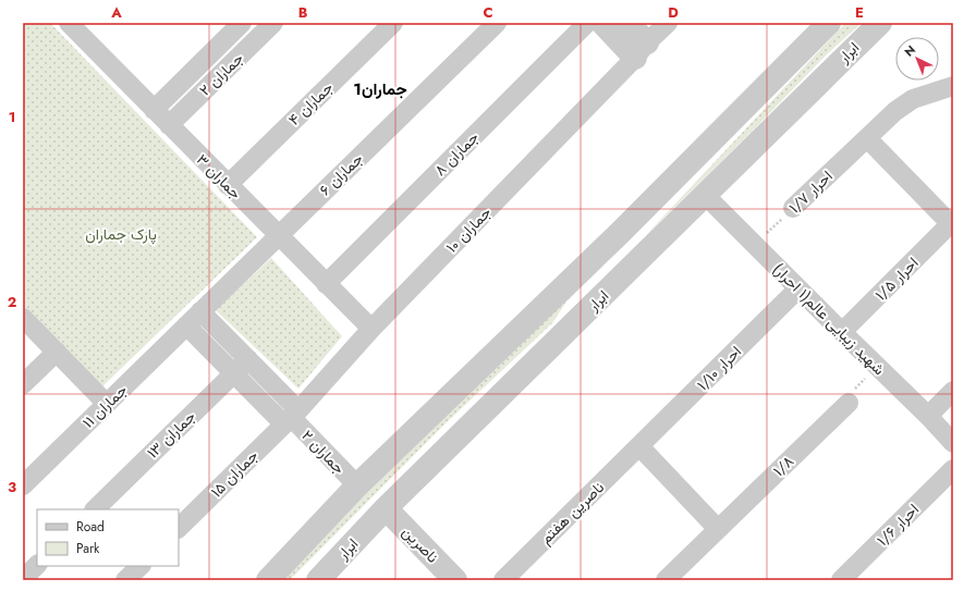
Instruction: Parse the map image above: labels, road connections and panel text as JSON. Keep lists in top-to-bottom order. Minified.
{"streets":{"street":["ابرار","جماران ۲","جماران ۴","جماران ۸","جماران ۶","جماران ۳","۱/۷ احرار","جماران ۱۰","۱/۵ احرار","شهید زیبایی عالم(۱ احرار)","۱/۱۰ احرار","جماران ۱۱","جماران ۱۳","۱/۸","جماران ۱۵","ناصرین هفتم","۱/۶ احرار","ناصرین"]},"crossings":[["ابرار","شهید زیبایی عالم(۱ احرار)"],["ابرار","ناصرین"],["جماران ۲","جماران ۳"],["جماران ۲","جماران ۱۰"],["جماران ۲","جماران ۱۵"],["جماران ۴","جماران ۳"],["جماران ۸","جماران ۳"],["جماران ۶","جماران ۳"],["جماران ۶","جماران ۱۱"],["جماران ۳","جماران ۱۰"],["۱/۷ احرار","شهید زیبایی عالم(۱ احرار)"],["جماران ۱۰","جماران ۱۵"],["۱/۵ احرار","شهید زیبایی عالم(۱ احرار)"],["شهید زیبایی عالم(۱ احرار)","۱/۱۰ احرار"],["۱/۱۰ احرار","ناصرین هفتم"]],"districts":["جماران1"],"parks":["پارک جماران"],"legend":["Road","Park"],"north":"top left","grid":{"columns":["A","B","C","D","E"],"rows":["1","2","3"]}}
